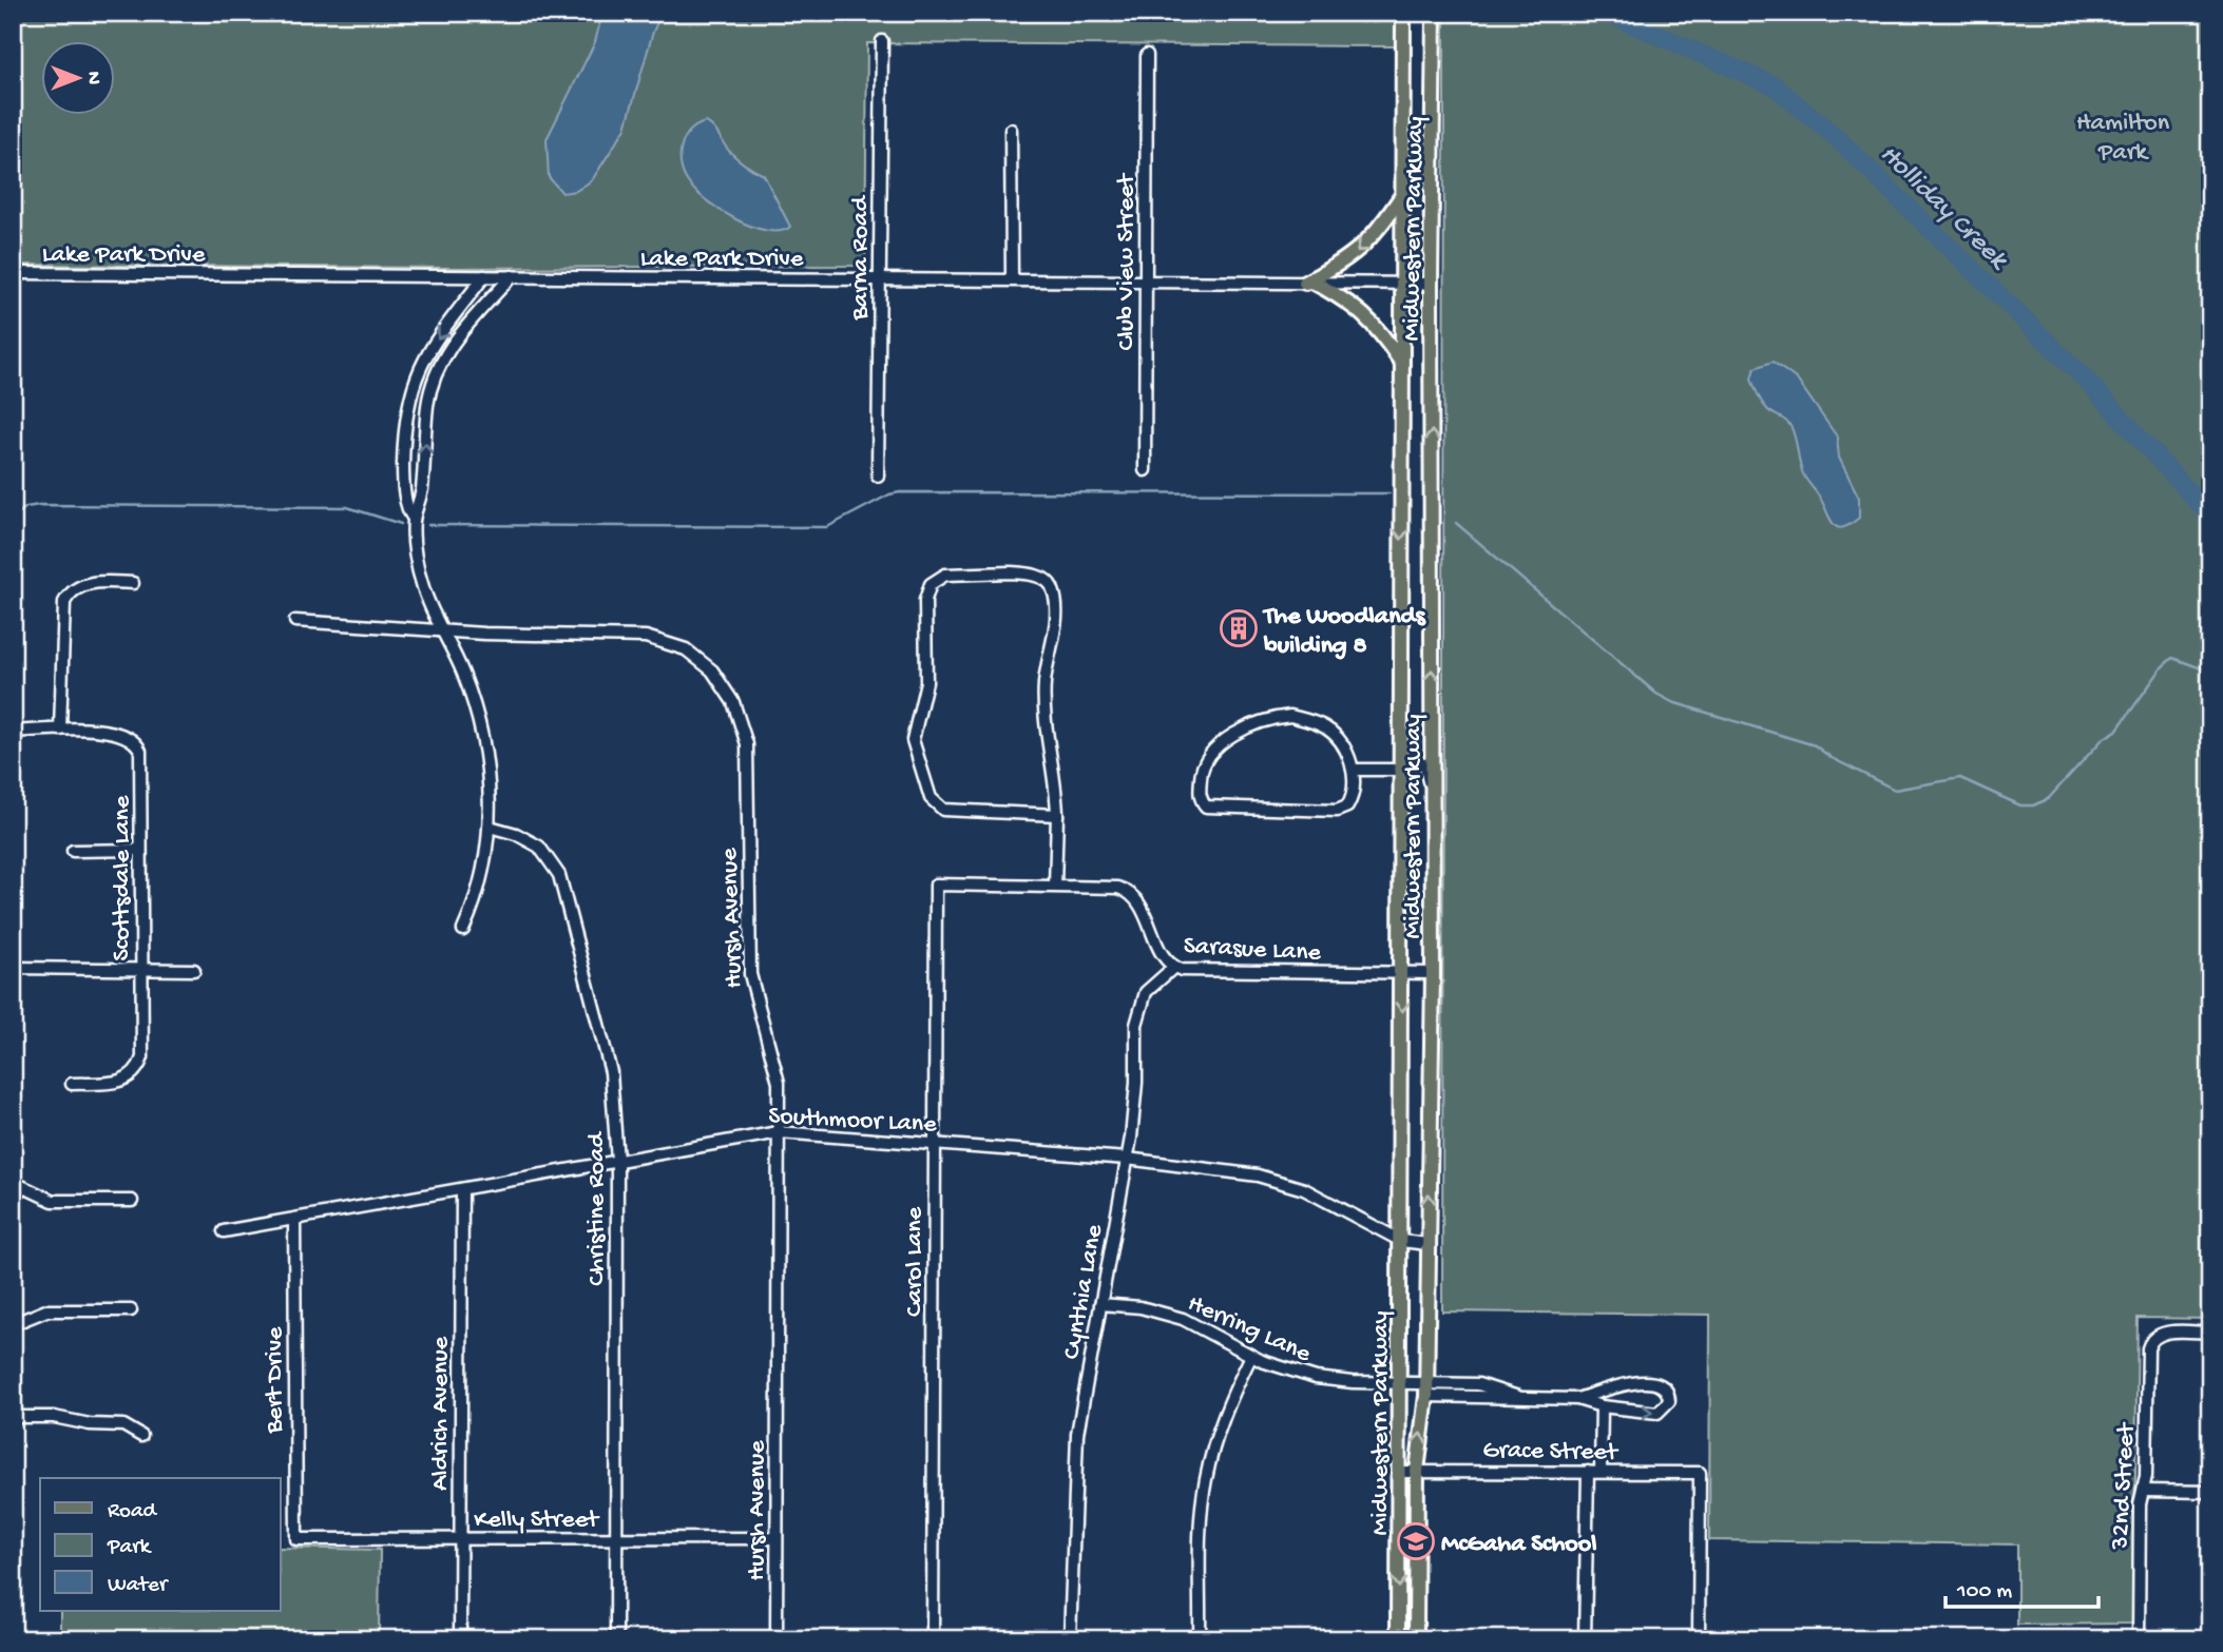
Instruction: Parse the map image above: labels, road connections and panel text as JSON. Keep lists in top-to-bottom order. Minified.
{"streets":{"main road":["Midwestern Parkway"],"street":["Lake Park Drive","Barna Road","Club View Street","Scottsdale Lane","Hursh Avenue","Sarasue Lane","Southmoor Lane","Christine Road","Carol Lane","Cynthia Lane","Herring Lane","Bert Drive","Aldrich Avenue","Grace Street","32nd Street","Kelly Street"]},"crossings":[["Midwestern Parkway","Lake Park Drive"],["Midwestern Parkway","Sarasue Lane"],["Midwestern Parkway","Southmoor Lane"],["Midwestern Parkway","Herring Lane"],["Midwestern Parkway","Grace Street"],["Lake Park Drive","Barna Road"],["Lake Park Drive","Club View Street"],["Hursh Avenue","Southmoor Lane"],["Hursh Avenue","Kelly Street"],["Sarasue Lane","Carol Lane"],["Sarasue Lane","Cynthia Lane"],["Southmoor Lane","Christine Road"],["Southmoor Lane","Carol Lane"],["Southmoor Lane","Cynthia Lane"],["Southmoor Lane","Bert Drive"],["Southmoor Lane","Aldrich Avenue"],["Christine Road","Kelly Street"],["Cynthia Lane","Herring Lane"],["Bert Drive","Kelly Street"],["Aldrich Avenue","Kelly Street"]],"water":["Holliday Creek"],"parks":["Hamilton Park"],"places":{"building":["The Woodlands building 8"],"school or university":["McGaha School"]},"legend":["Road","Park","Water"],"scale_bar":"100 m","north":"right"}
